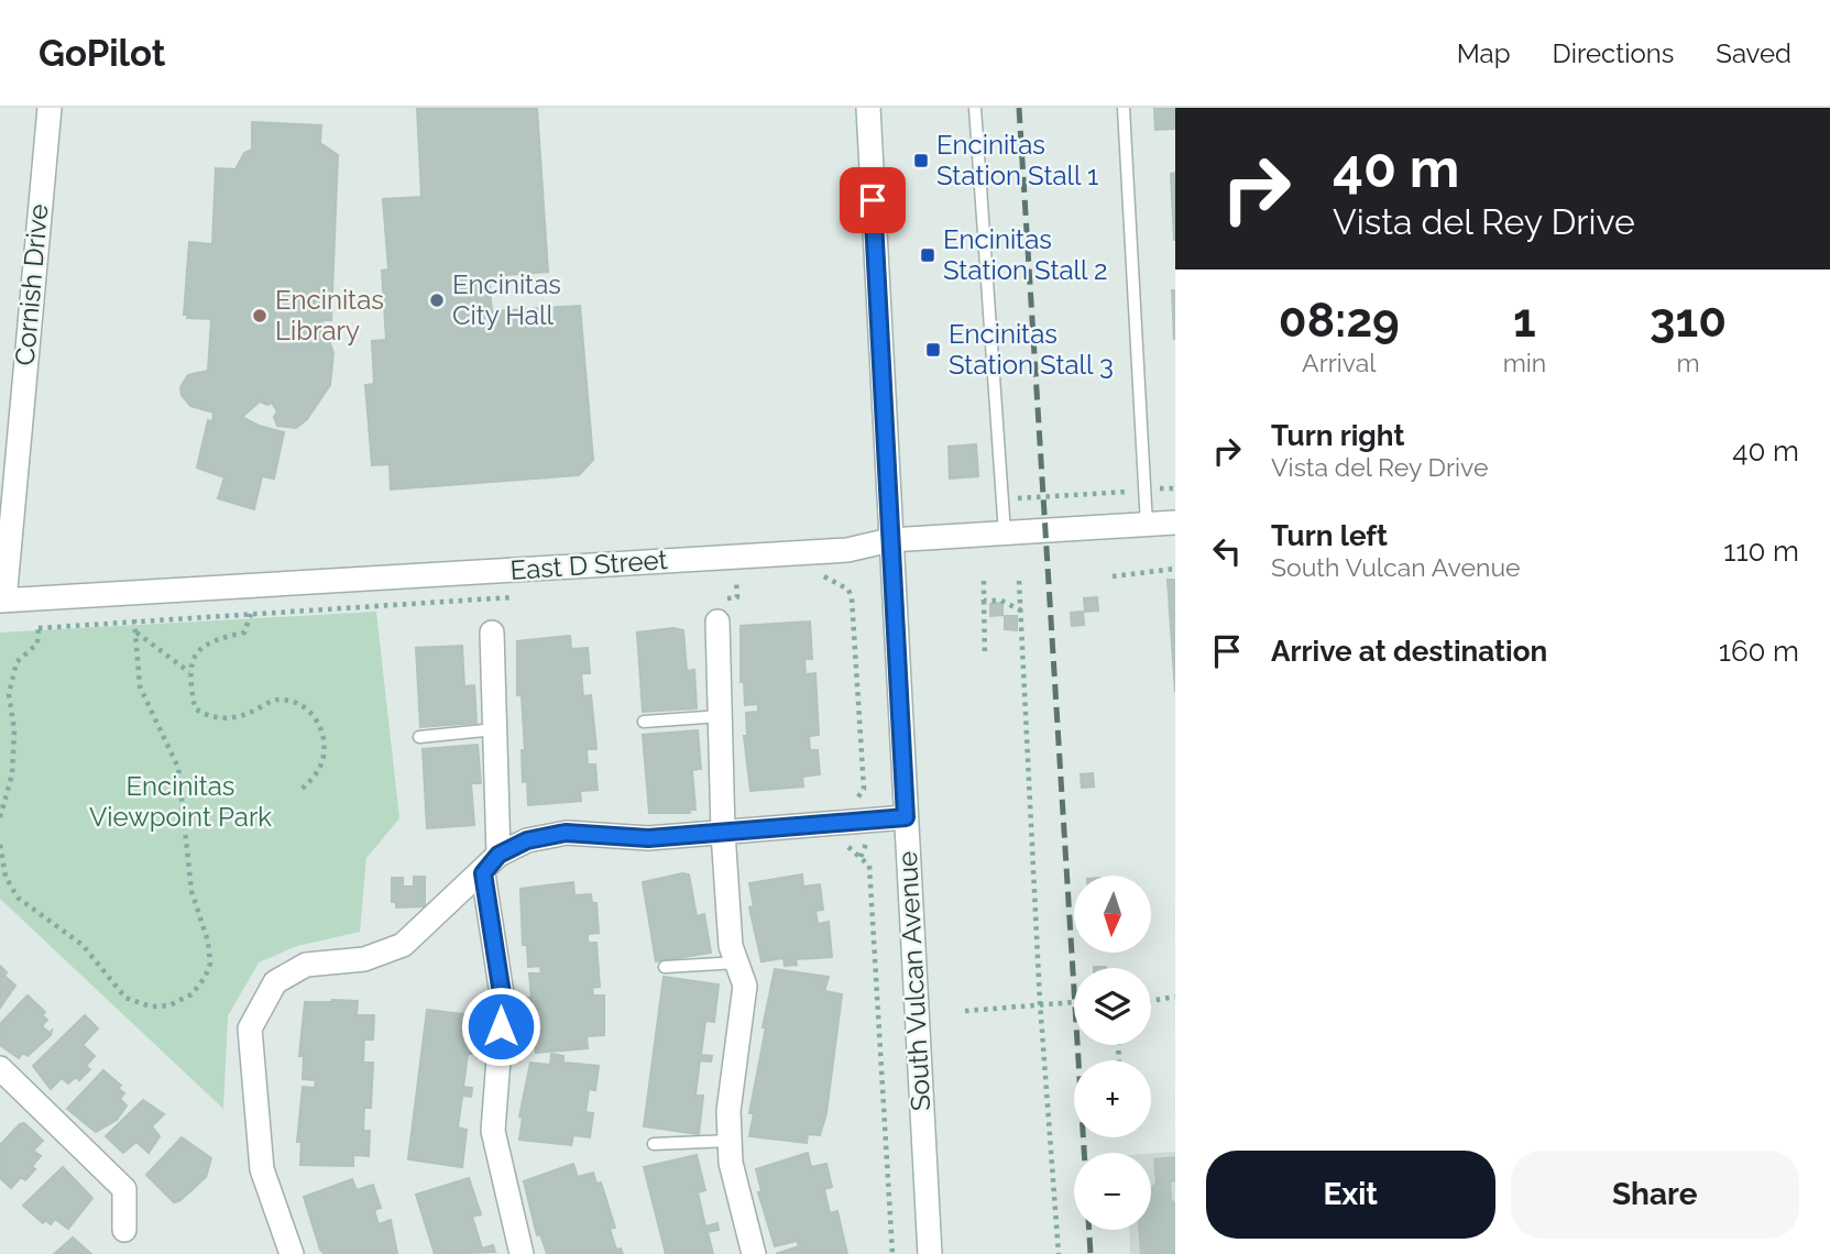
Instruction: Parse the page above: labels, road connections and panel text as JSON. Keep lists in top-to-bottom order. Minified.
{"streets":{"street":["Cornish Drive","East D Street","South Vulcan Avenue"]},"crossings":[["Cornish Drive","East D Street"],["East D Street","South Vulcan Avenue"]],"parks":["Encinitas Viewpoint Park"],"places":{"transit":["Encinitas Station Stall 1","Encinitas Station Stall 2","Encinitas Station Stall 3"],"other":["Encinitas City Hall","Encinitas Library"]},"north":"bottom","page":{"header":"GoPilot","nav":["Map","Directions","Saved"],"turn":["40 m","Vista del Rey Drive"],"eta":["08:29","Arrival","1","min","310","m"],"list":[{"name":"Turn right","note":"Vista del Rey Drive","value":"40 m"},{"name":"Turn left","note":"South Vulcan Avenue","value":"110 m"},{"name":"Arrive at destination","value":"160 m"}],"map_buttons":["+","−"],"buttons":["Exit","Share"]}}
